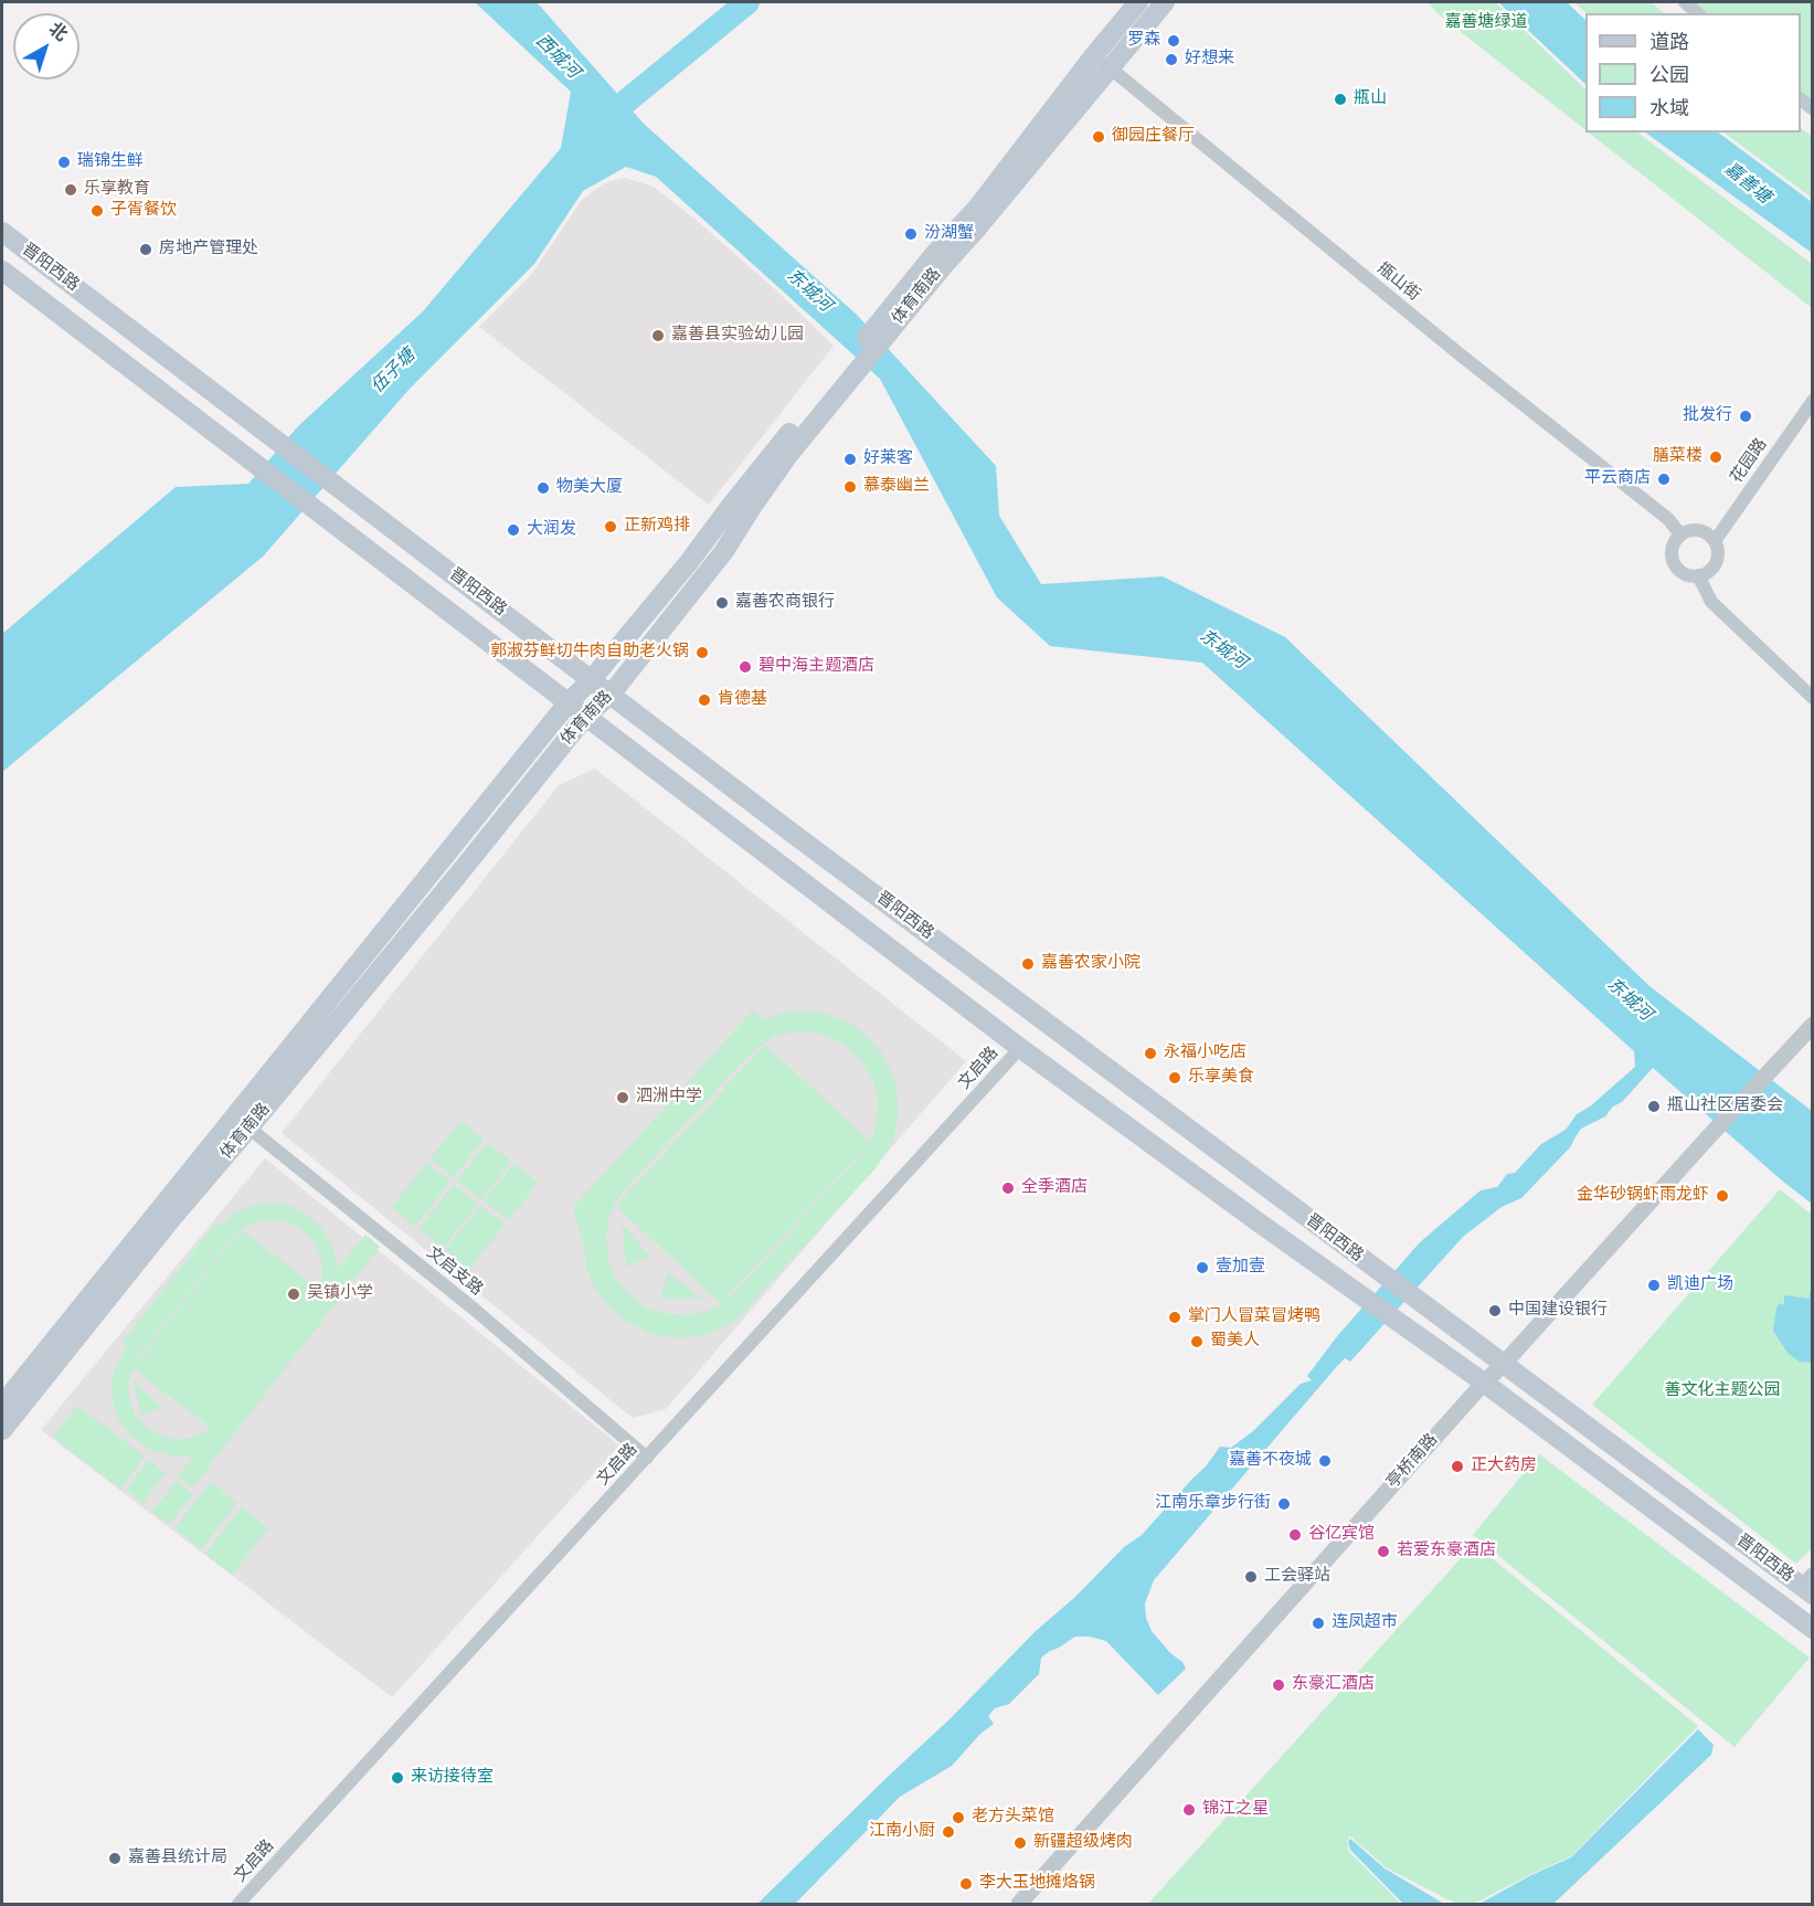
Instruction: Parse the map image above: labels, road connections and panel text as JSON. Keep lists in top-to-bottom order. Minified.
{"streets":{"main road":["晋阳西路","体育南路"],"street":["甁山街","花园路","文启路","文启支路","亭桥南路"]},"crossings":[["晋阳西路","体育南路"],["晋阳西路","文启路"],["晋阳西路","亭桥南路"],["甁山街","体育南路"],["甁山街","花园路"],["体育南路","文启支路"],["文启路","文启支路"]],"water":["西城河","嘉善塘","东城河","伍子塘"],"parks":["嘉善塘绿道","善文化主题公园"],"places":["罗森","好想来","瓶山","御园庄餐厅","瑞锦生鲜","乐享教育","子胥餐饮","汾湖蟹","房地产管理处","嘉善县实验幼儿园","批发行","膳菜楼","好莱客","平云商店","慕泰幽兰","物美大厦","正新鸡排","大润发","嘉善农商银行","郭淑芬鲜切牛肉自助老火锅","碧中海主题酒店","肯德基","嘉善农家小院","永福小吃店","乐享美食","泗洲中学","瓶山社区居委会","全季酒店","金华砂锅虾雨龙虾","壹加壹","凯迪广场","吴镇小学","中国建设银行","掌门人冒菜冒烤鸭","蜀美人","嘉善不夜城","正大药房","江南乐章步行街","谷亿宾馆","若爱东豪酒店","工会驿站","连凤超市","东豪汇酒店","来访接待室","锦江之星","老方头菜馆","江南小厨","新疆超级烤肉","嘉善县统计局","李大玉地摊烙锅"],"legend":["道路","公园","水域"],"north":"top right"}
